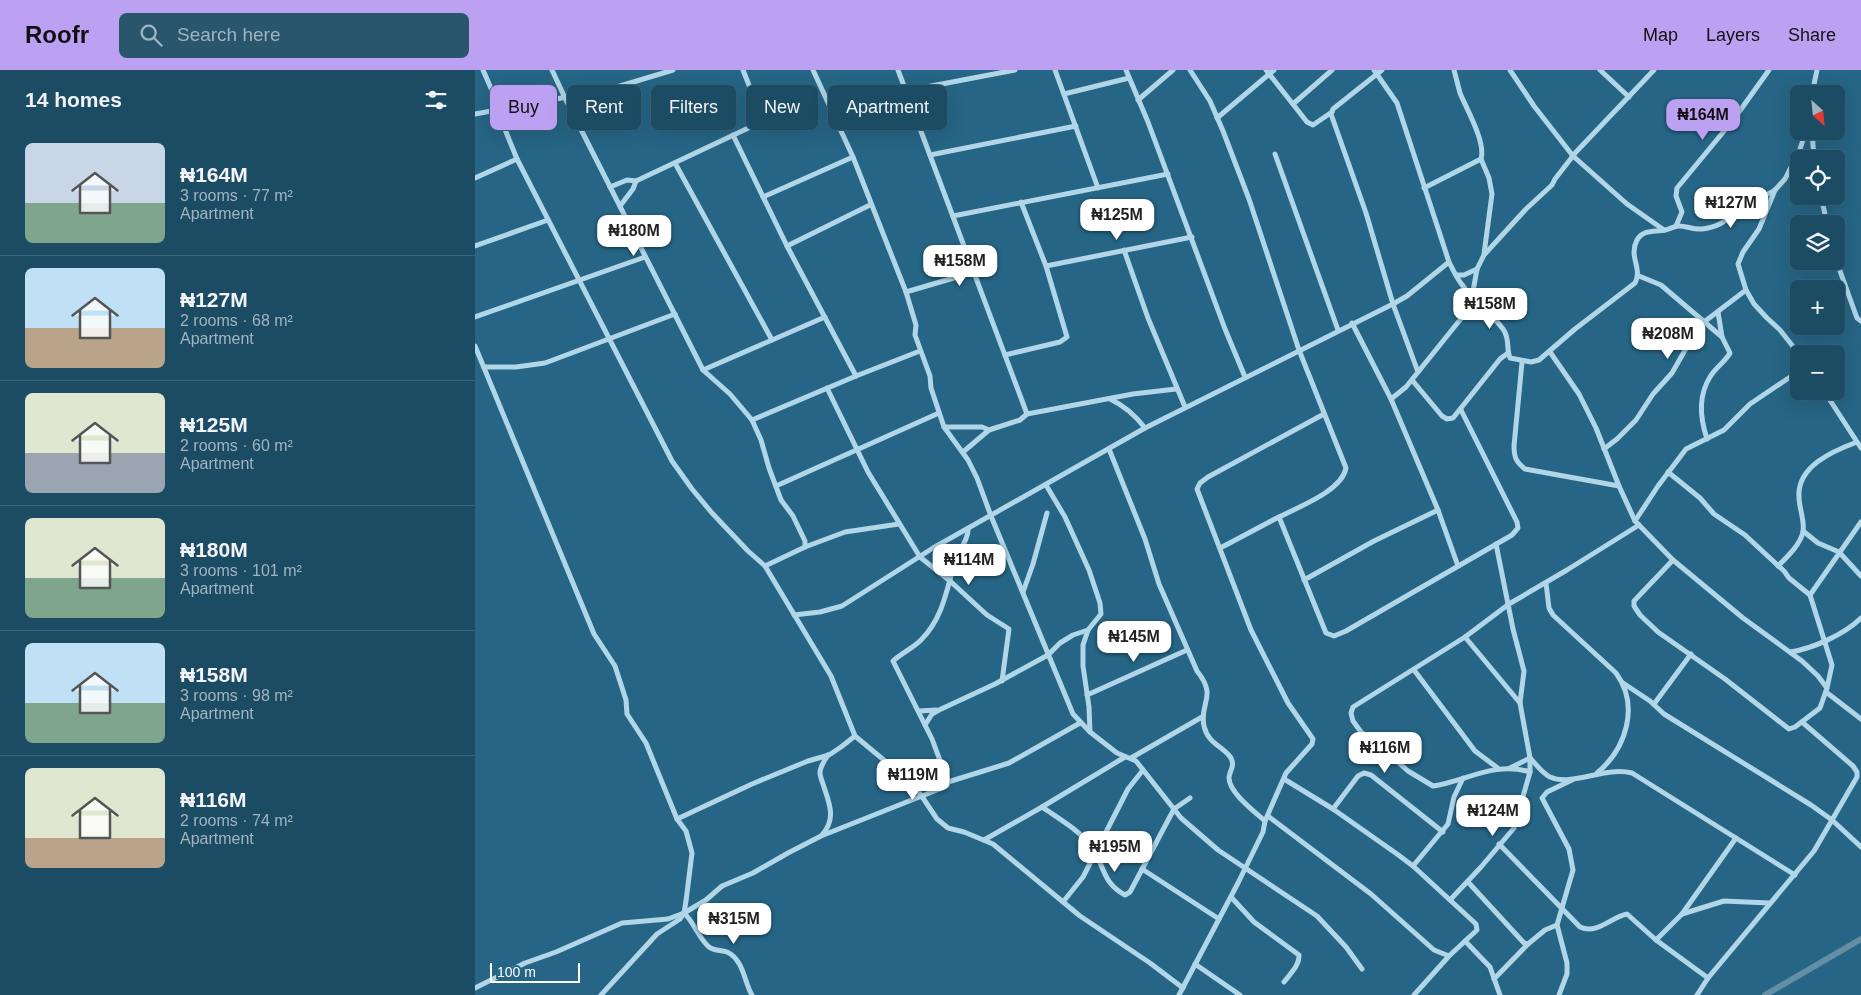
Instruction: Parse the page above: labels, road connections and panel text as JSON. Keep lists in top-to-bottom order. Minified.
{"scale_bar":"100 m","north":"bottom right","page":{"header":"Roofr","search":"Search here","nav":["Map","Layers","Share"],"heading":"14 homes","map_buttons":["+","−"],"chip":["Buy","Rent","Filters","New","Apartment"],"price":["₦164M","₦127M","₦125M","₦180M","₦158M","₦158M","₦208M","₦114M","₦145M","₦116M","₦119M","₦124M","₦195M","₦315M"],"list":[{"name":"₦164M","note":"3 rooms · 77 m² · Apartment"},{"name":"₦127M","note":"2 rooms · 68 m² · Apartment"},{"name":"₦125M","note":"2 rooms · 60 m² · Apartment"},{"name":"₦180M","note":"3 rooms · 101 m² · Apartment"},{"name":"₦158M","note":"3 rooms · 98 m² · Apartment"},{"name":"₦116M","note":"2 rooms · 74 m² · Apartment"}],"scale":"100 m"}}
